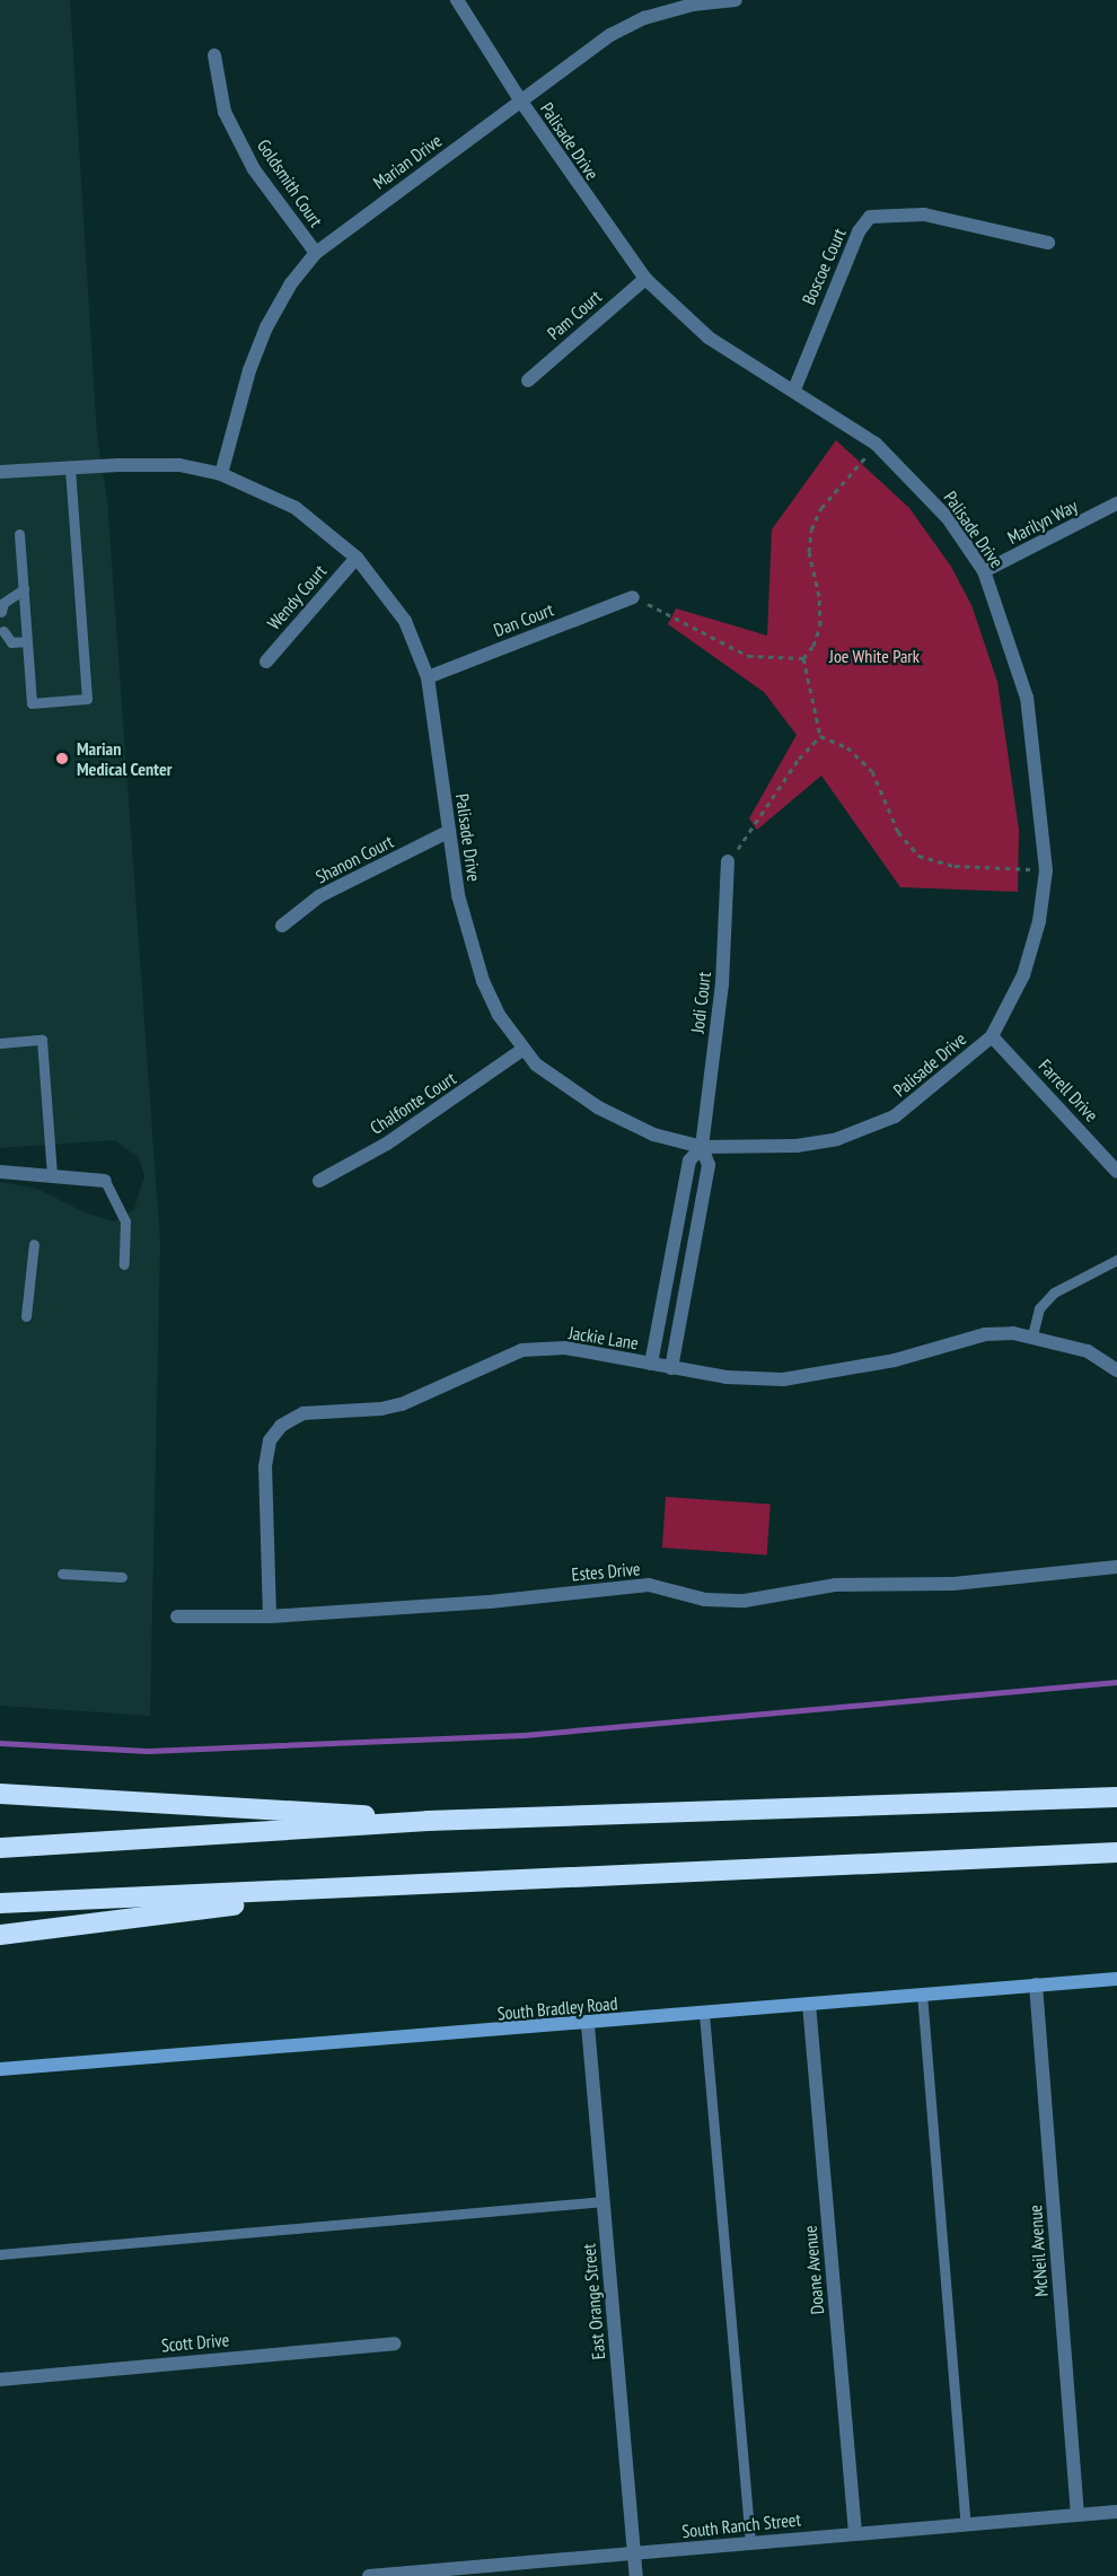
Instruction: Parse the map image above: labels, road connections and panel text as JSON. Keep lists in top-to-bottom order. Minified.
{"streets":{"street":["Palisade Drive","Marian Drive","Goldsmith Court","Boscoe Court","Pam Court","Marilyn Way","Wendy Court","Dan Court","Shanon Court","Jodi Court","Farrell Drive","Chalfonte Court","Jackie Lane","Estes Drive","South Bradley Road","McNeil Avenue","Doane Avenue","East Orange Street","Scott Drive","South Ranch Street"]},"crossings":[["Palisade Drive","Marian Drive"],["Palisade Drive","Boscoe Court"],["Palisade Drive","Pam Court"],["Palisade Drive","Marilyn Way"],["Palisade Drive","Wendy Court"],["Palisade Drive","Dan Court"],["Palisade Drive","Shanon Court"],["Palisade Drive","Jodi Court"],["Palisade Drive","Farrell Drive"],["Palisade Drive","Chalfonte Court"],["Marian Drive","Goldsmith Court"],["Jodi Court","Jackie Lane"],["Jackie Lane","Estes Drive"],["South Bradley Road","McNeil Avenue"],["South Bradley Road","Doane Avenue"],["South Bradley Road","East Orange Street"],["McNeil Avenue","South Ranch Street"],["Doane Avenue","South Ranch Street"],["East Orange Street","South Ranch Street"]],"parks":["Joe White Park"],"places":["Marian Medical Center"]}
